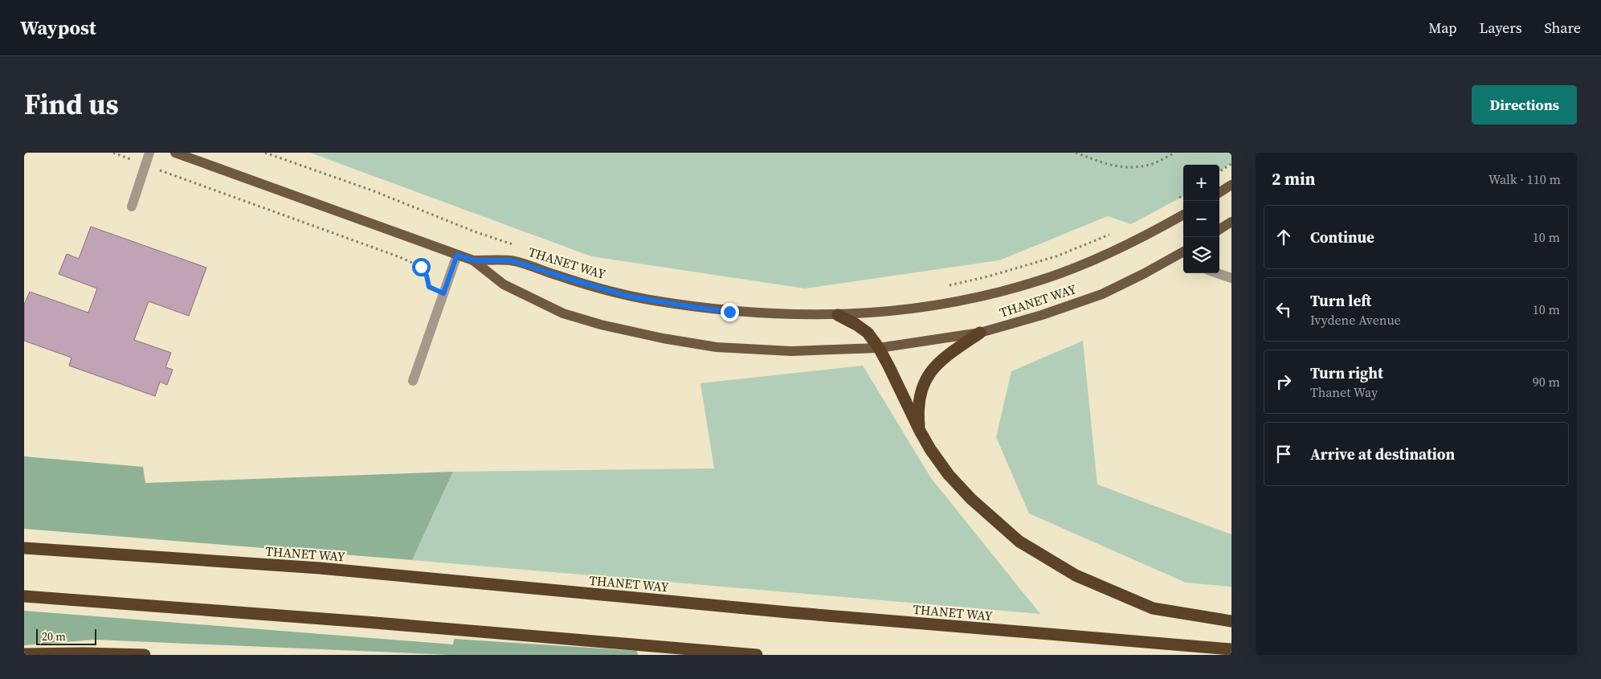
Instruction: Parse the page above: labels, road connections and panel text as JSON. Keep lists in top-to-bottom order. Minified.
{"streets":{"highway":["THANET WAY"]},"scale_bar":"20 m","page":{"header":"Waypost","nav":["Map","Layers","Share"],"title":"Find us","buttons":"Directions","heading":["2 min","Walk · 110 m"],"map_buttons":["+","−"],"list":[["Continue","10 m"],["Turn left","Ivydene Avenue","10 m"],["Turn right","Thanet Way","90 m"],"Arrive at destination"],"scale":"20 m"}}
